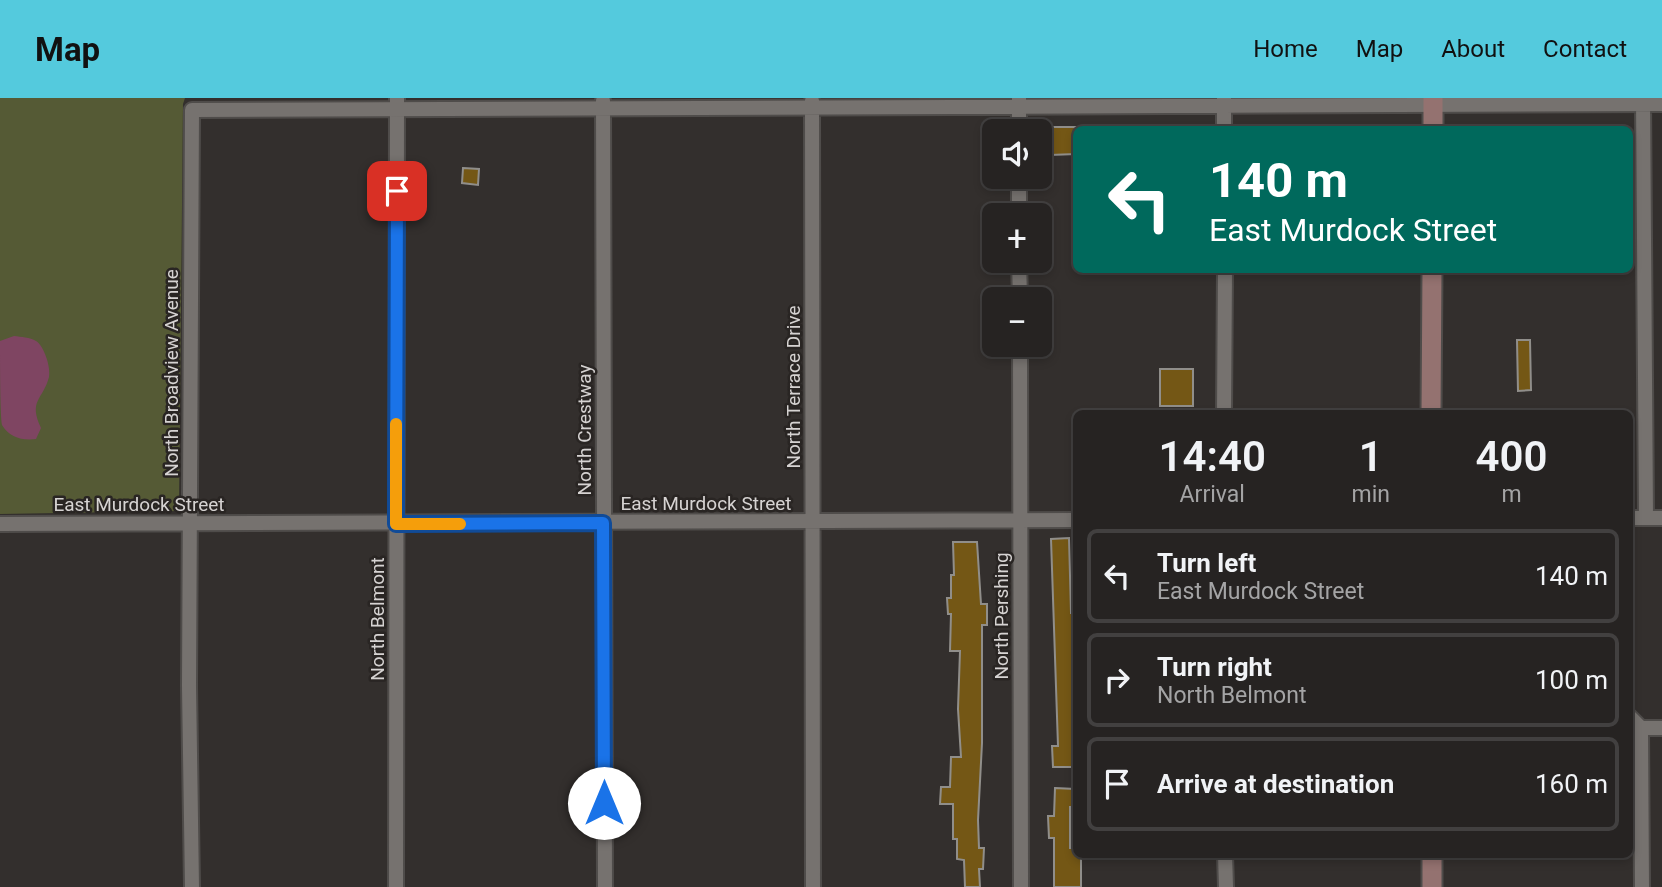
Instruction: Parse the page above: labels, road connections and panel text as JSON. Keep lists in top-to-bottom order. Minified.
{"streets":{"street":["North Broadview Avenue","North Terrace Drive","North Crestway","East Murdock Street","North Pershing","North Belmont"]},"crossings":[["North Broadview Avenue","East Murdock Street"],["North Broadview Avenue","North Belmont"],["North Terrace Drive","East Murdock Street"],["North Crestway","East Murdock Street"],["East Murdock Street","North Pershing"],["East Murdock Street","North Belmont"]],"page":{"header":"Map","nav":["Home","Map","About","Contact"],"map_buttons":["+","−"],"turn":["140 m","East Murdock Street"],"eta":["14:40","Arrival","1","min","400","m"],"list":[{"name":"Turn left","note":"East Murdock Street","value":"140 m"},{"name":"Turn right","note":"North Belmont","value":"100 m"},{"name":"Arrive at destination","value":"160 m"}]}}
